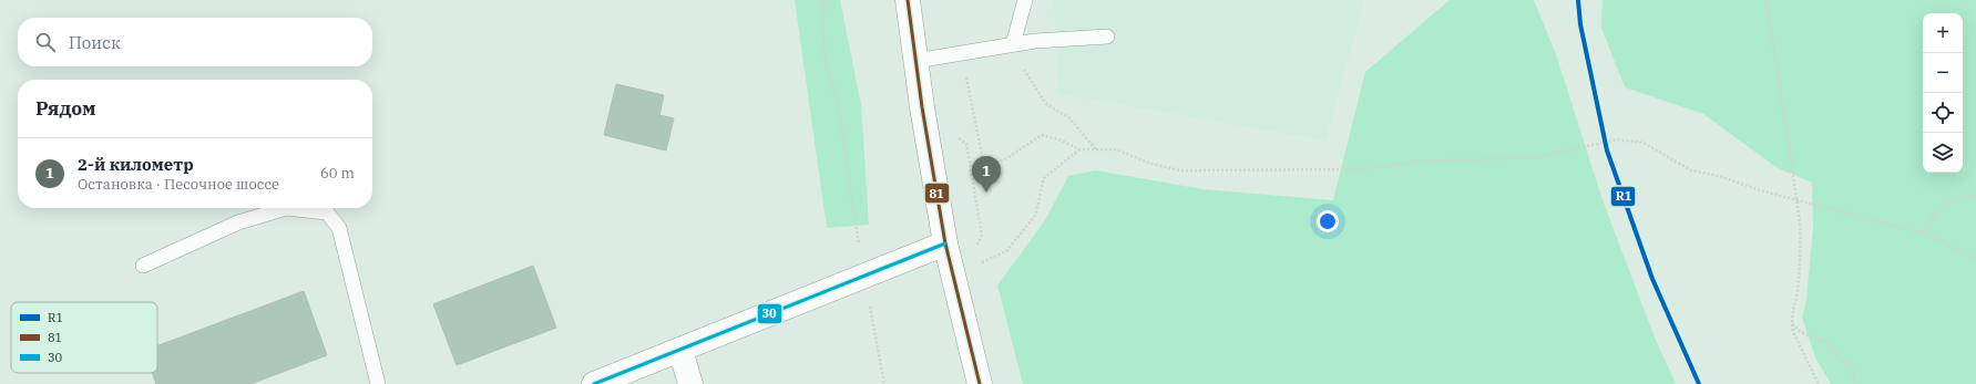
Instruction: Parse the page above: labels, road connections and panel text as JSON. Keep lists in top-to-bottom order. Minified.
{"lines":["transit line R1","transit line 81","transit line 30"],"legend":["R1","81","30"],"page":{"map_buttons":["+","−"],"search":"Поиск","heading":"Рядом","list":[{"mark":"1","name":"2-й километр","note":"Остановка · Песочное шоссе","value":"60 m"}],"pins":"1"}}
